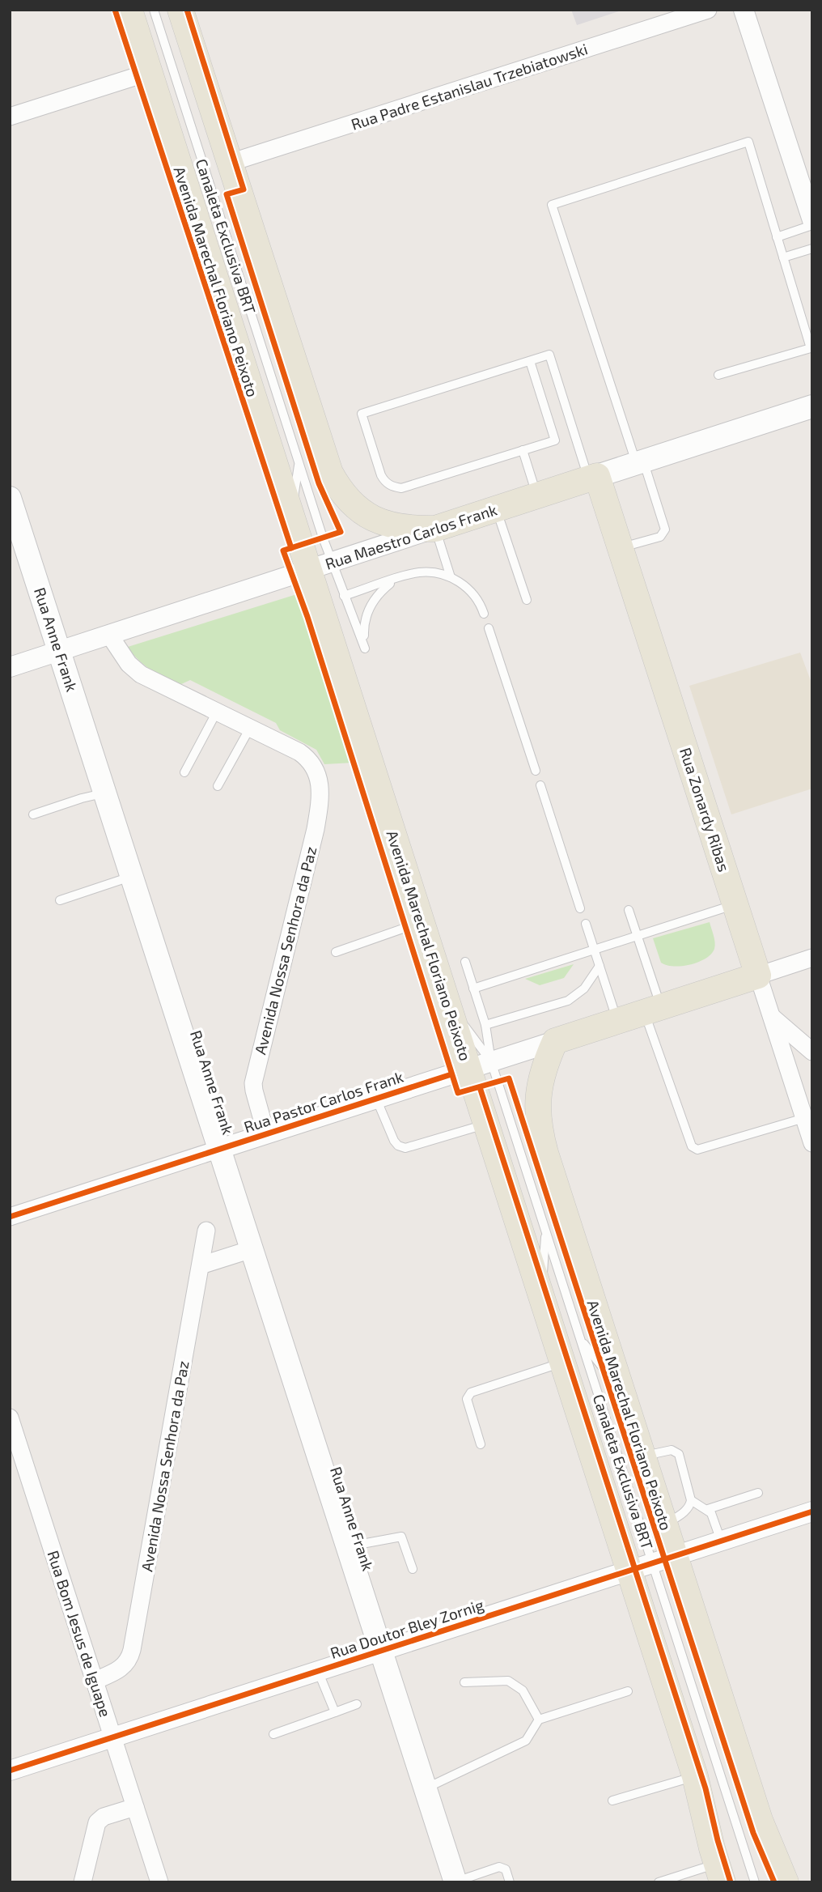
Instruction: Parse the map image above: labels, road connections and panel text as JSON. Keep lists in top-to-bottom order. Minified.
{"streets":{"main road":["Avenida Marechal Floriano Peixoto","Rua Maestro Carlos Frank","Rua Anne Frank","Rua Zonardy Ribas","Rua Pastor Carlos Frank"],"street":["Rua Padre Estanislau Trzebiatowski","Avenida Nossa Senhora da Paz","Rua Doutor Bley Zornig","Rua Bom Jesus de Iguape"],"lane":["Canaleta Exclusiva BRT"]},"crossings":[["Canaleta Exclusiva BRT","Avenida Marechal Floriano Peixoto"],["Canaleta Exclusiva BRT","Rua Maestro Carlos Frank"],["Canaleta Exclusiva BRT","Rua Pastor Carlos Frank"],["Canaleta Exclusiva BRT","Rua Doutor Bley Zornig"],["Avenida Marechal Floriano Peixoto","Rua Maestro Carlos Frank"],["Avenida Marechal Floriano Peixoto","Rua Pastor Carlos Frank"],["Avenida Marechal Floriano Peixoto","Rua Doutor Bley Zornig"],["Rua Maestro Carlos Frank","Rua Anne Frank"],["Rua Maestro Carlos Frank","Rua Zonardy Ribas"],["Rua Anne Frank","Rua Pastor Carlos Frank"],["Rua Anne Frank","Rua Doutor Bley Zornig"],["Rua Zonardy Ribas","Rua Pastor Carlos Frank"],["Avenida Nossa Senhora da Paz","Rua Pastor Carlos Frank"],["Avenida Nossa Senhora da Paz","Rua Bom Jesus de Iguape"],["Rua Doutor Bley Zornig","Rua Bom Jesus de Iguape"]]}
